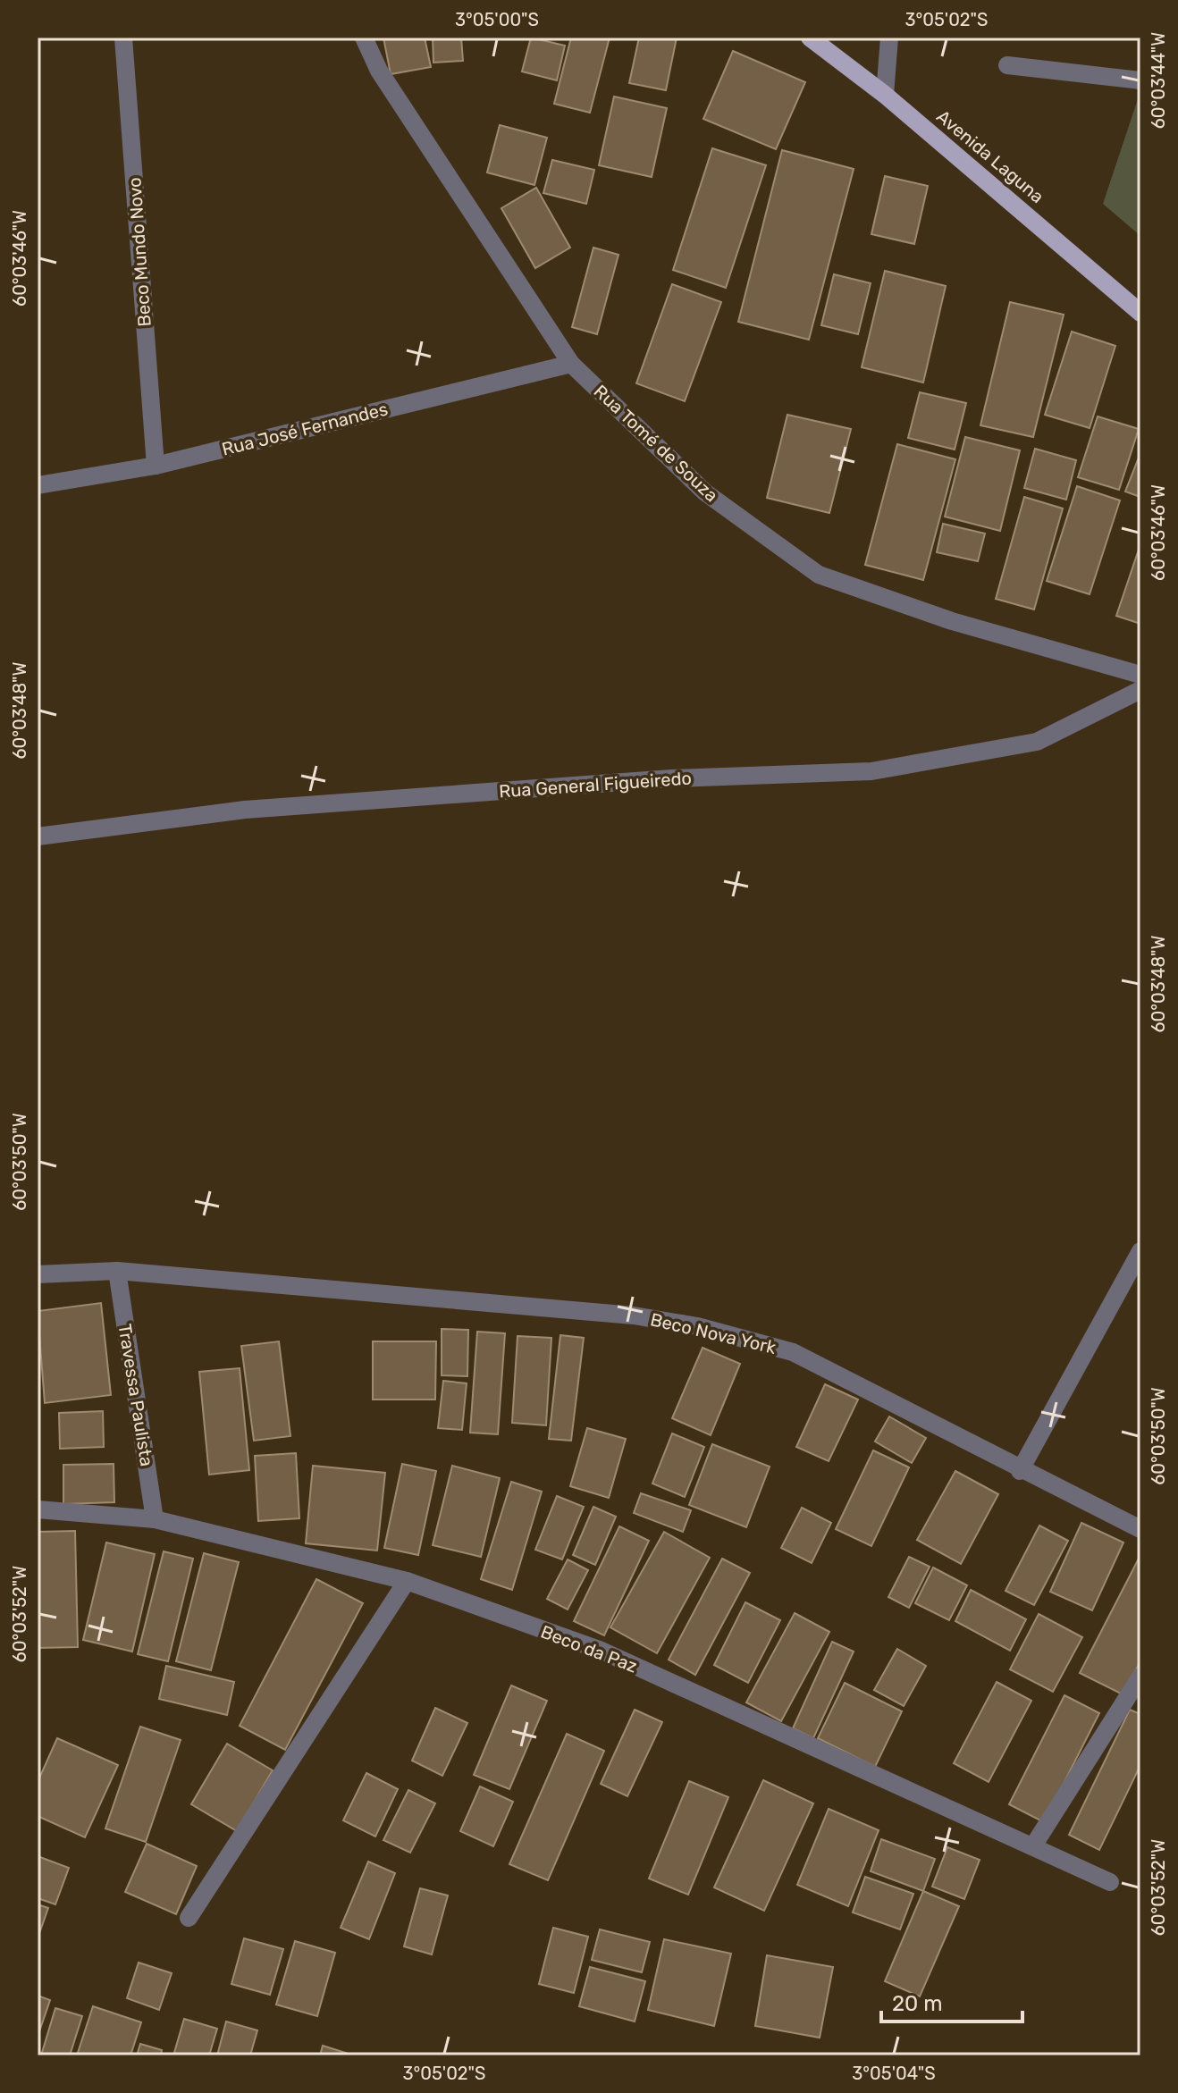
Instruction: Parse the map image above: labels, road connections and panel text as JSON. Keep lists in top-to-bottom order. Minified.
{"streets":{"main road":["Avenida Laguna"],"street":["Beco Mundo Novo","Rua José Fernandes","Rua Tomé de Souza","Rua General Figueiredo","Beco Nova York","Travessa Paulista","Beco da Paz"]},"crossings":[["Beco Mundo Novo","Rua José Fernandes"],["Rua José Fernandes","Rua Tomé de Souza"],["Beco Nova York","Travessa Paulista"],["Travessa Paulista","Beco da Paz"]],"scale_bar":"20 m","coordinates":["3°05'00\"S","3°05'02\"S","60°03'44\"W","60°03'46\"W","60°03'48\"W","60°03'50\"W","60°03'52\"W","3°05'04\"S"]}
